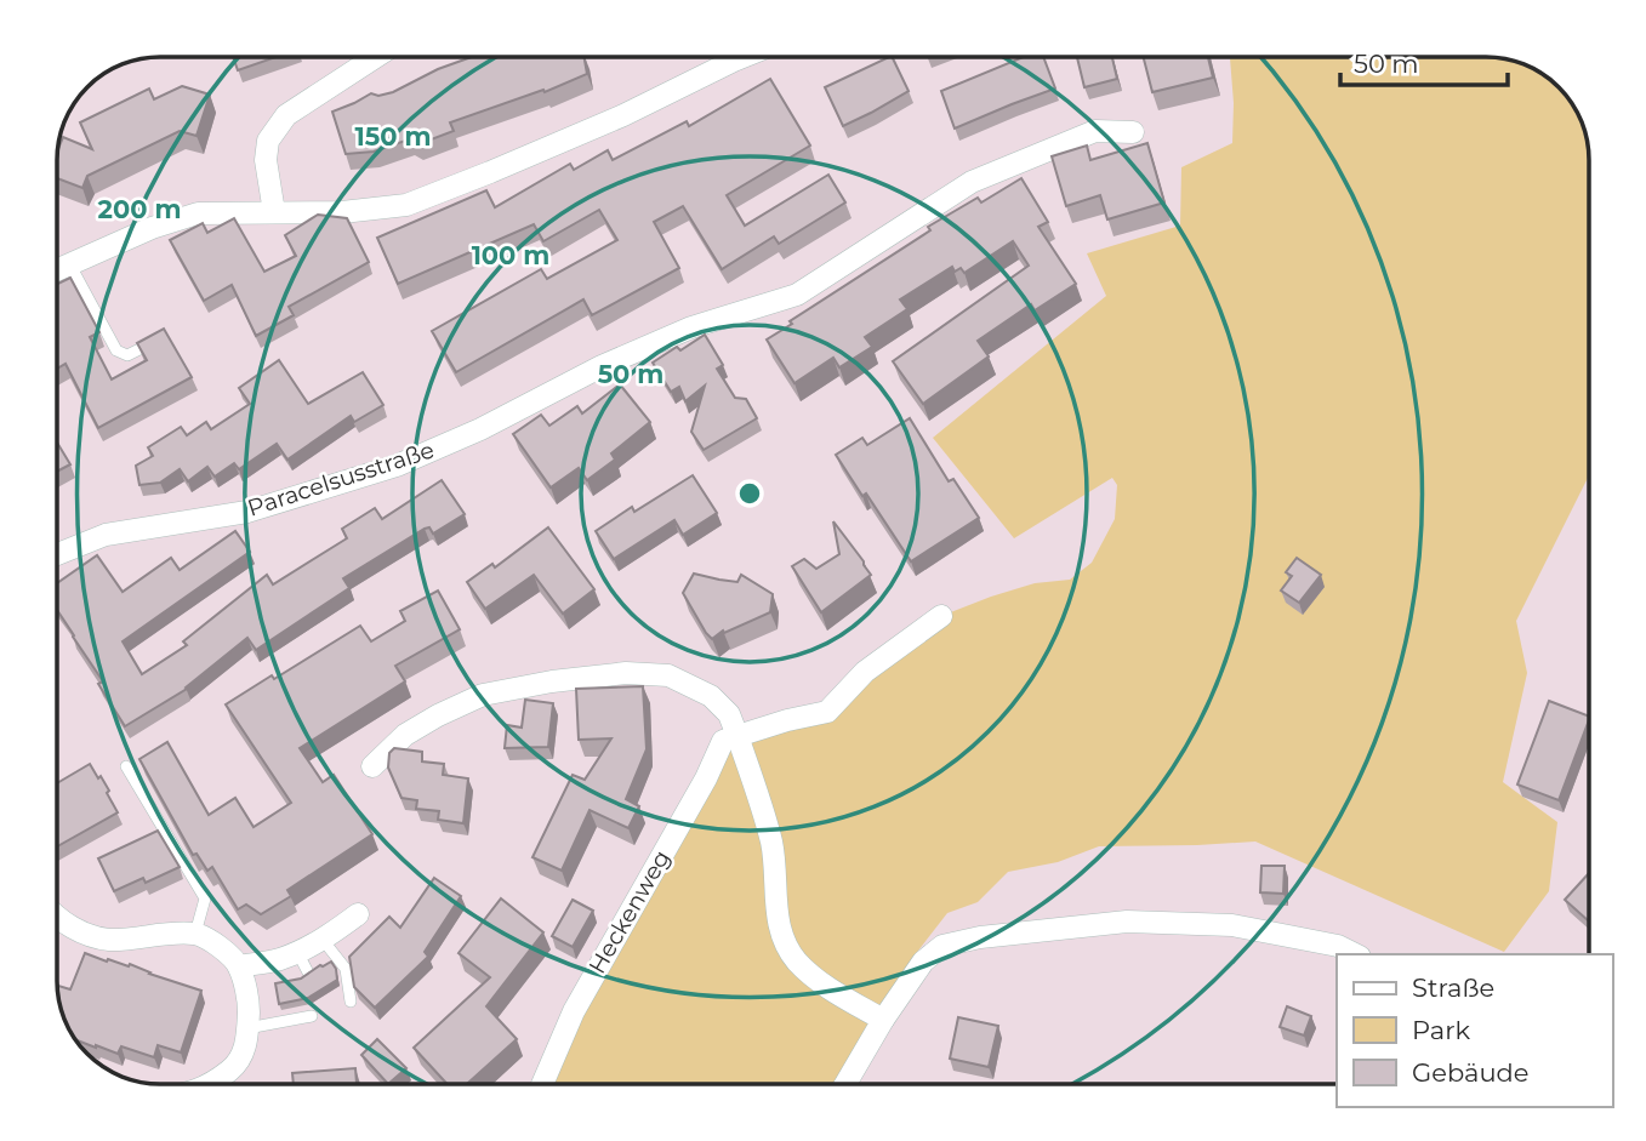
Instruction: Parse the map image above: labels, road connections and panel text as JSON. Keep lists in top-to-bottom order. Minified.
{"streets":{"street":["Paracelsusstraße","Heckenweg"]},"legend":["Straße","Park","Gebäude"],"scale_bar":"50 m","rings":["150 m","200 m","100 m","50 m"]}
